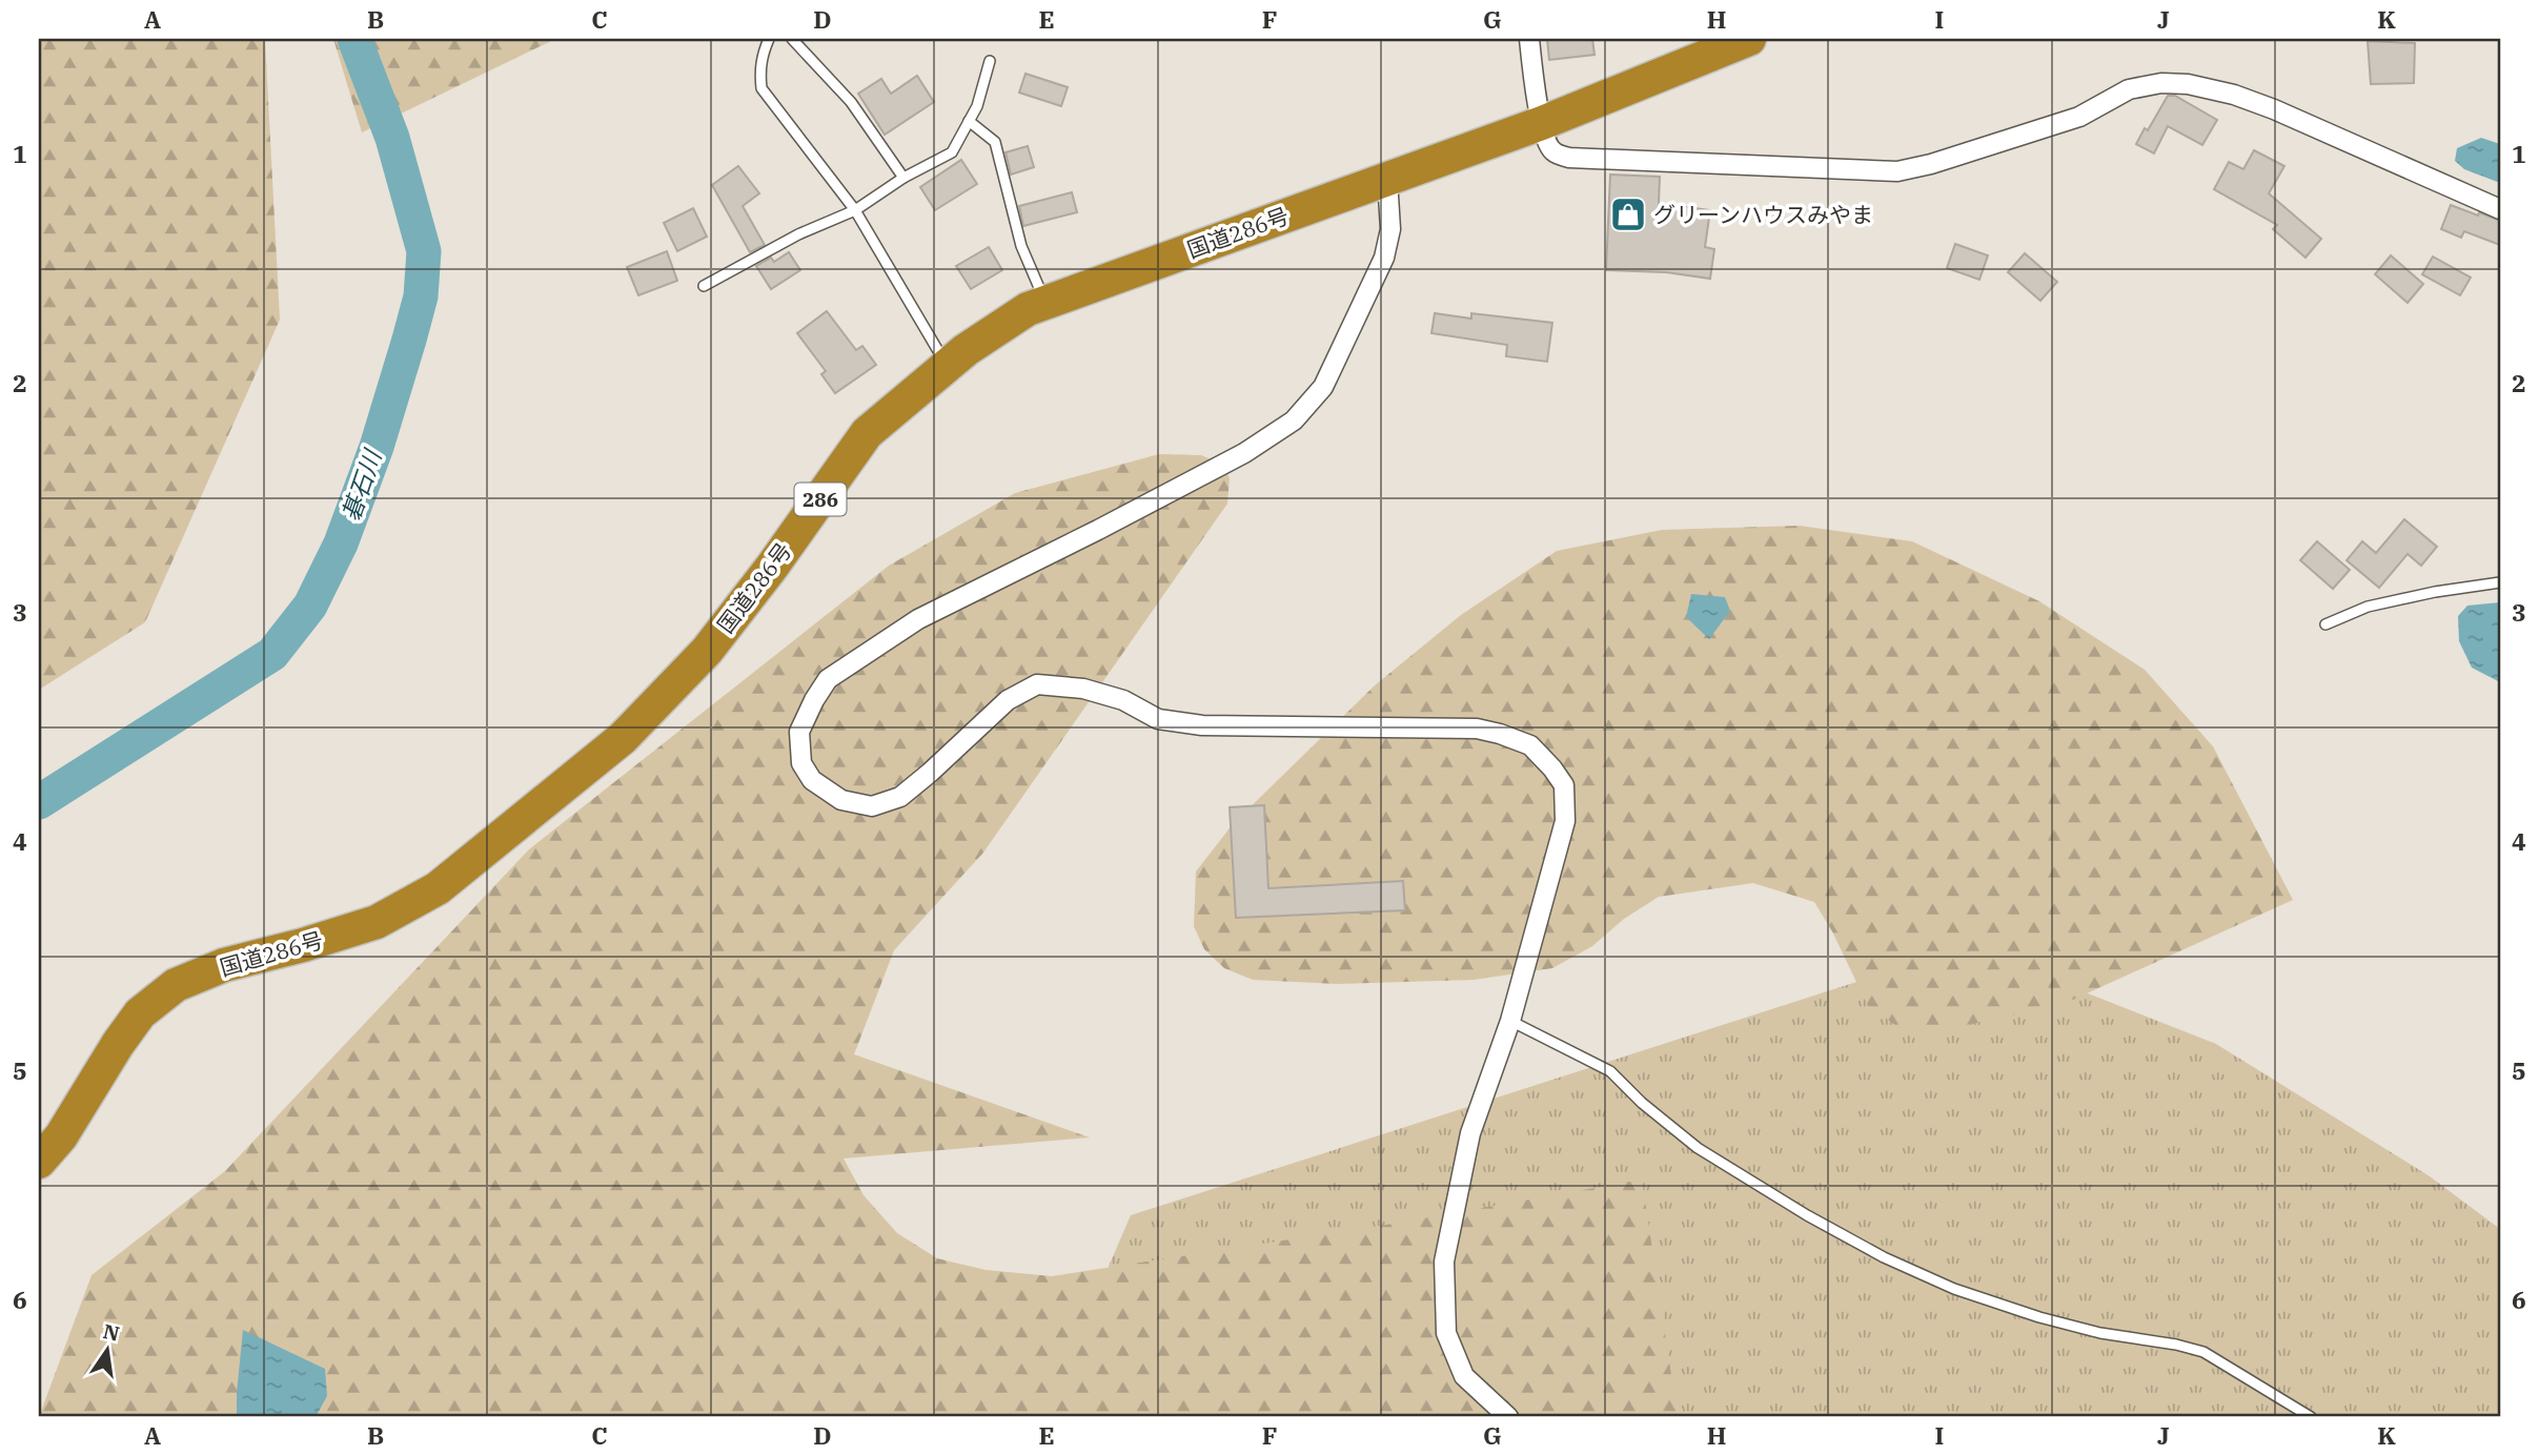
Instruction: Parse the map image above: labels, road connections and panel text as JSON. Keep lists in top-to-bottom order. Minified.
{"streets":{"highway":["国道286号","286"]},"water":["碁石川"],"places":{"shop":["グリーンハウスみやま"]},"north":"top","grid":{"columns":["A","B","C","D","E","F","G","H","I","J","K"],"rows":["1","2","3","4","5","6"]}}
